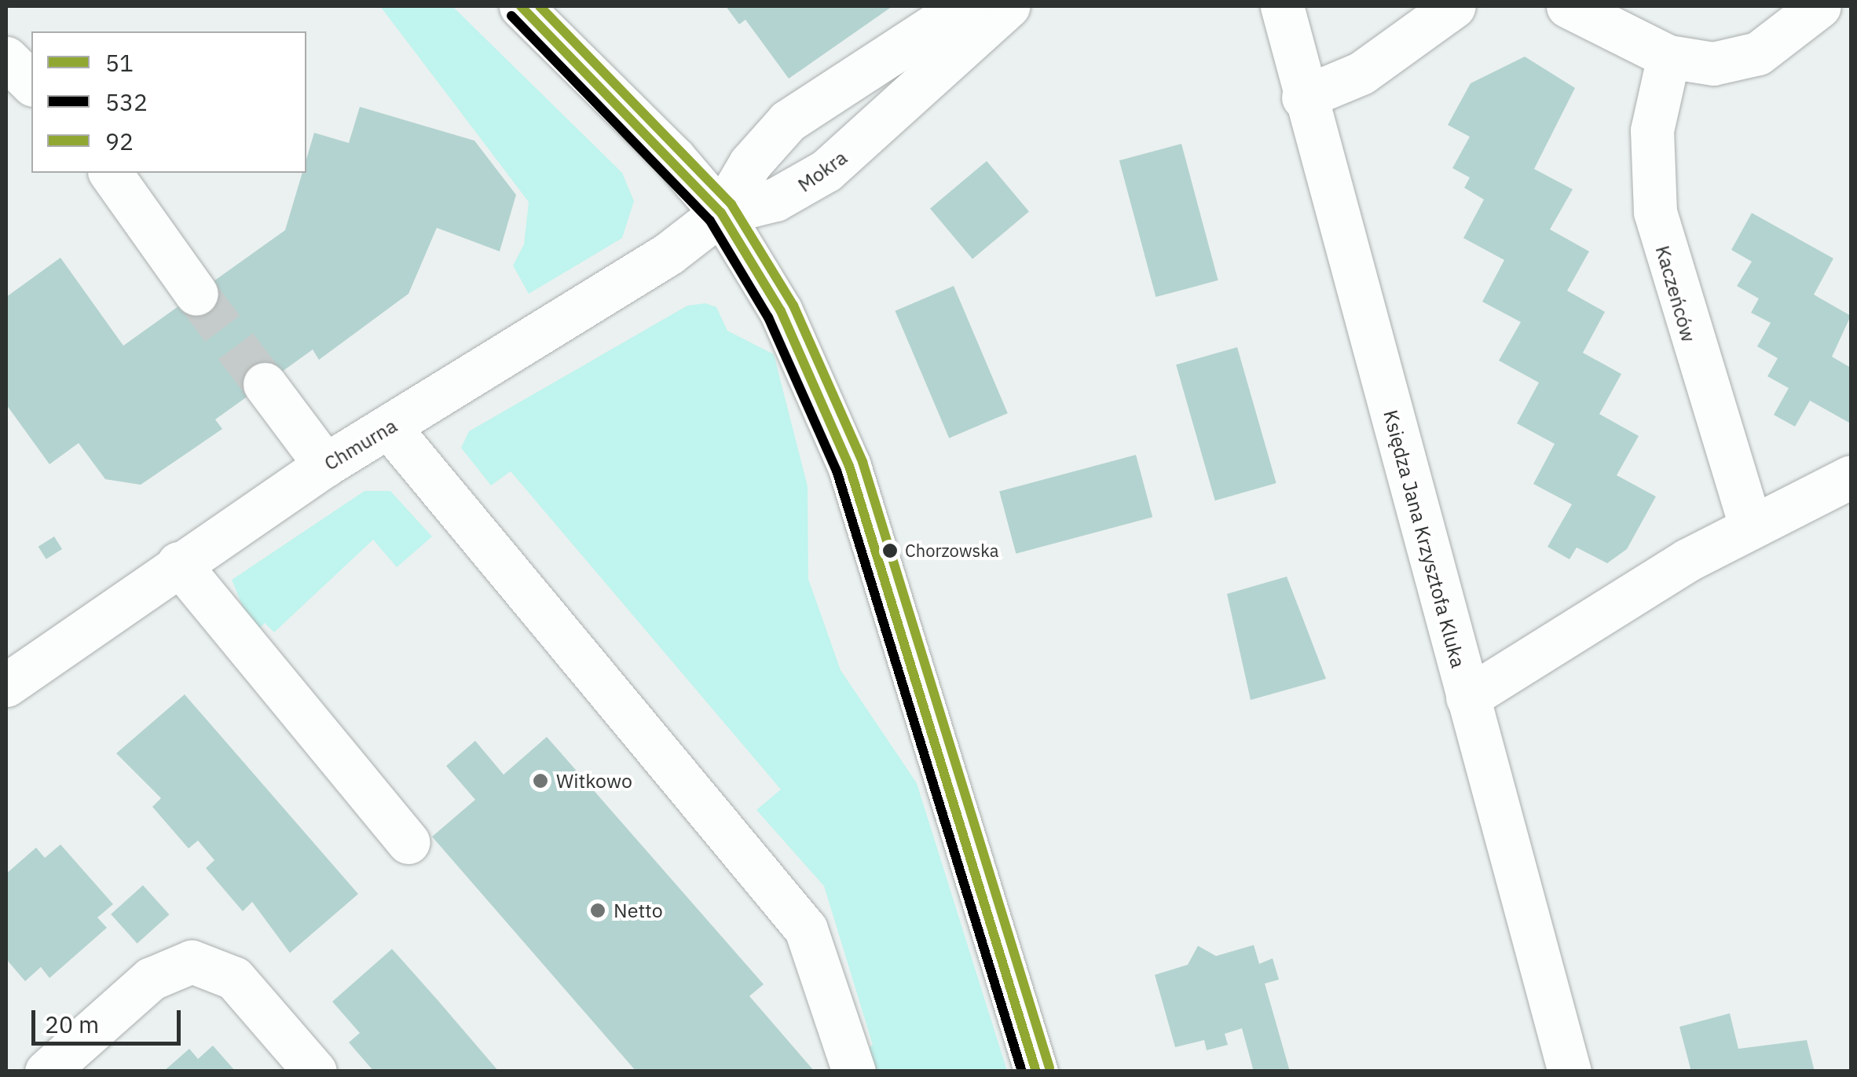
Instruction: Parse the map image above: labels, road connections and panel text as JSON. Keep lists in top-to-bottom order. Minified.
{"streets":{"street":["Mokra","Kaczeńców","Chmurna","Księdza Jana Krzysztofa Kluka"]},"crossings":[["Mokra","Chmurna"]],"places":["Chorzowska","Witkowo","Netto"],"lines":["transit line 51","transit line 92","transit line 532"],"legend":["51","532","92"],"scale_bar":"20 m"}
